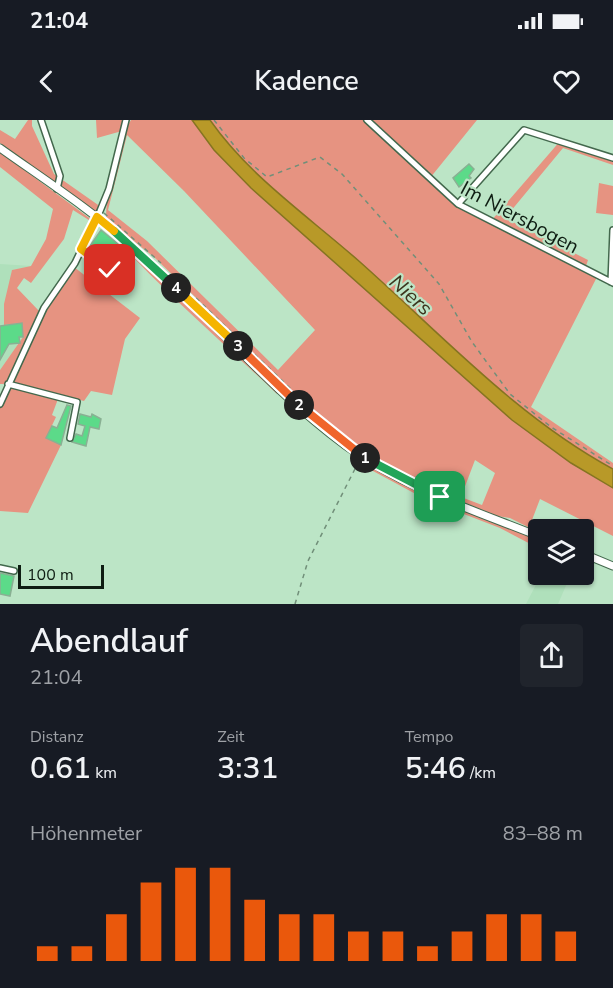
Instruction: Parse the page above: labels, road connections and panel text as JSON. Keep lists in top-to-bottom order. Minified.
{"streets":{"street":["Im Niersbogen"]},"water":["Niers"],"scale_bar":"100 m","page":{"status":"21:04","header":"Kadence","pins":["4","3","2","1"],"scale":"100 m","heading":["Abendlauf","21:04"],"stats":[["Distanz","0.61 km"],["Zeit","3:31"],["Tempo","5:46 /km"]],"chart":["Höhenmeter","83–88 m"]}}
